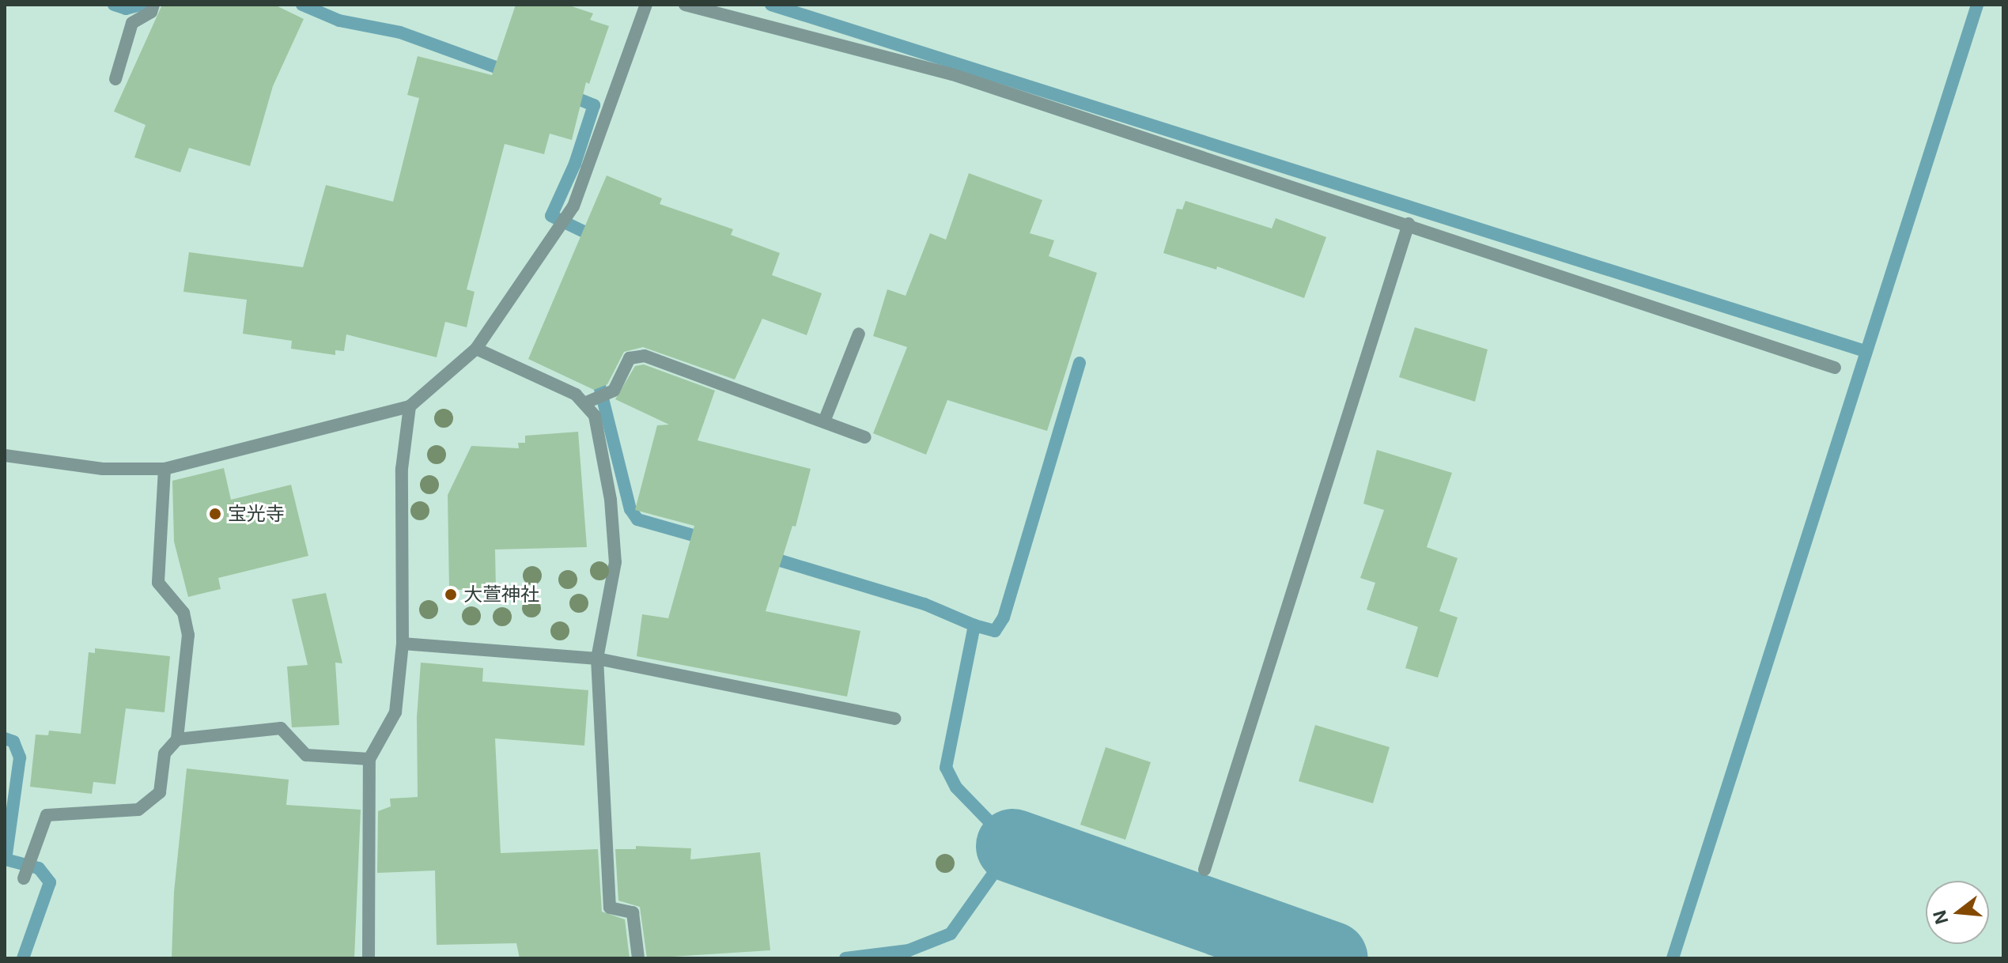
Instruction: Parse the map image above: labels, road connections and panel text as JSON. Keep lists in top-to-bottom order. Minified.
{"places":["宝光寺","大萱神社"],"north":"left"}
